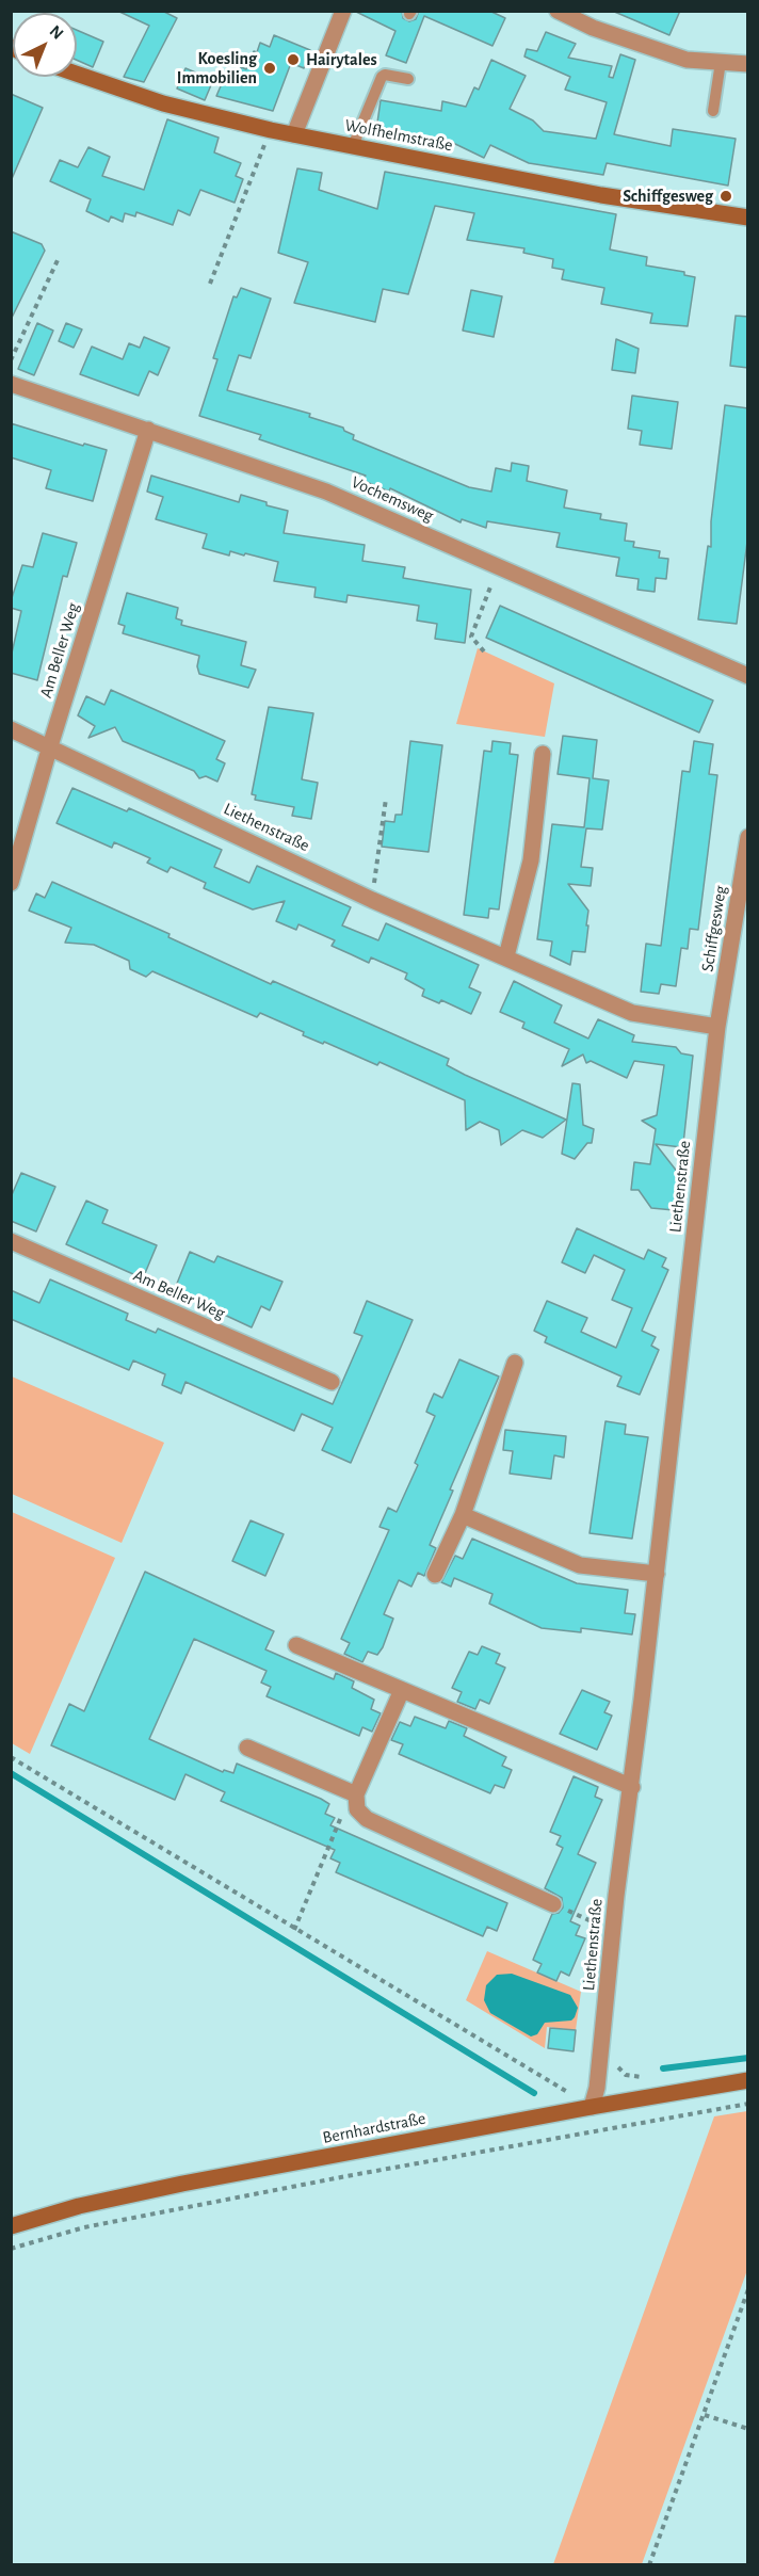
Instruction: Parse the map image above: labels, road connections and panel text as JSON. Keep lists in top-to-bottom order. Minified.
{"streets":{"street":["Wolfhelmstraße","Vochemsweg","Am Beller Weg","Liethenstraße","Schiffgesweg","Bernhardstraße"]},"crossings":[["Vochemsweg","Am Beller Weg"],["Am Beller Weg","Liethenstraße"],["Liethenstraße","Schiffgesweg"],["Liethenstraße","Bernhardstraße"]],"places":["Hairytales","Koesling Immobilien","Schiffgesweg"],"north":"top right"}
